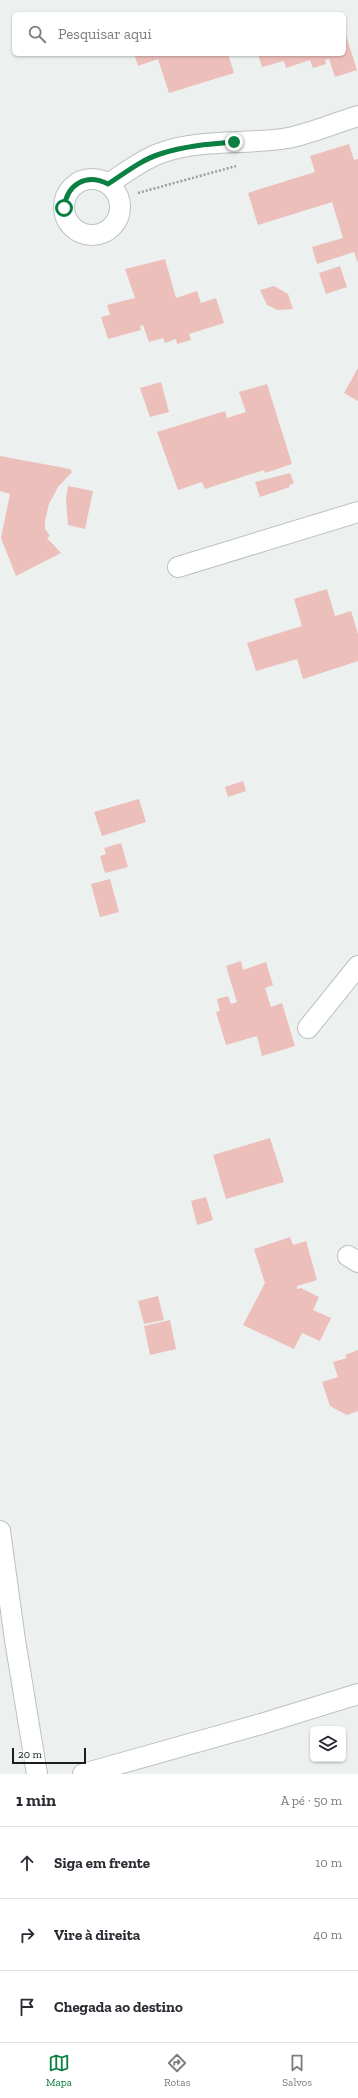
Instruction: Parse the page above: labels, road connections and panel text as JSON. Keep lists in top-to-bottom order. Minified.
{"scale_bar":"20 m","page":{"search":"Pesquisar aqui","scale":"20 m","heading":["1 min","A pé · 50 m"],"list":[["Siga em frente","10 m"],["Vire à direita","40 m"],"Chegada ao destino"],"nav":["Mapa","Rotas","Salvos"]}}
